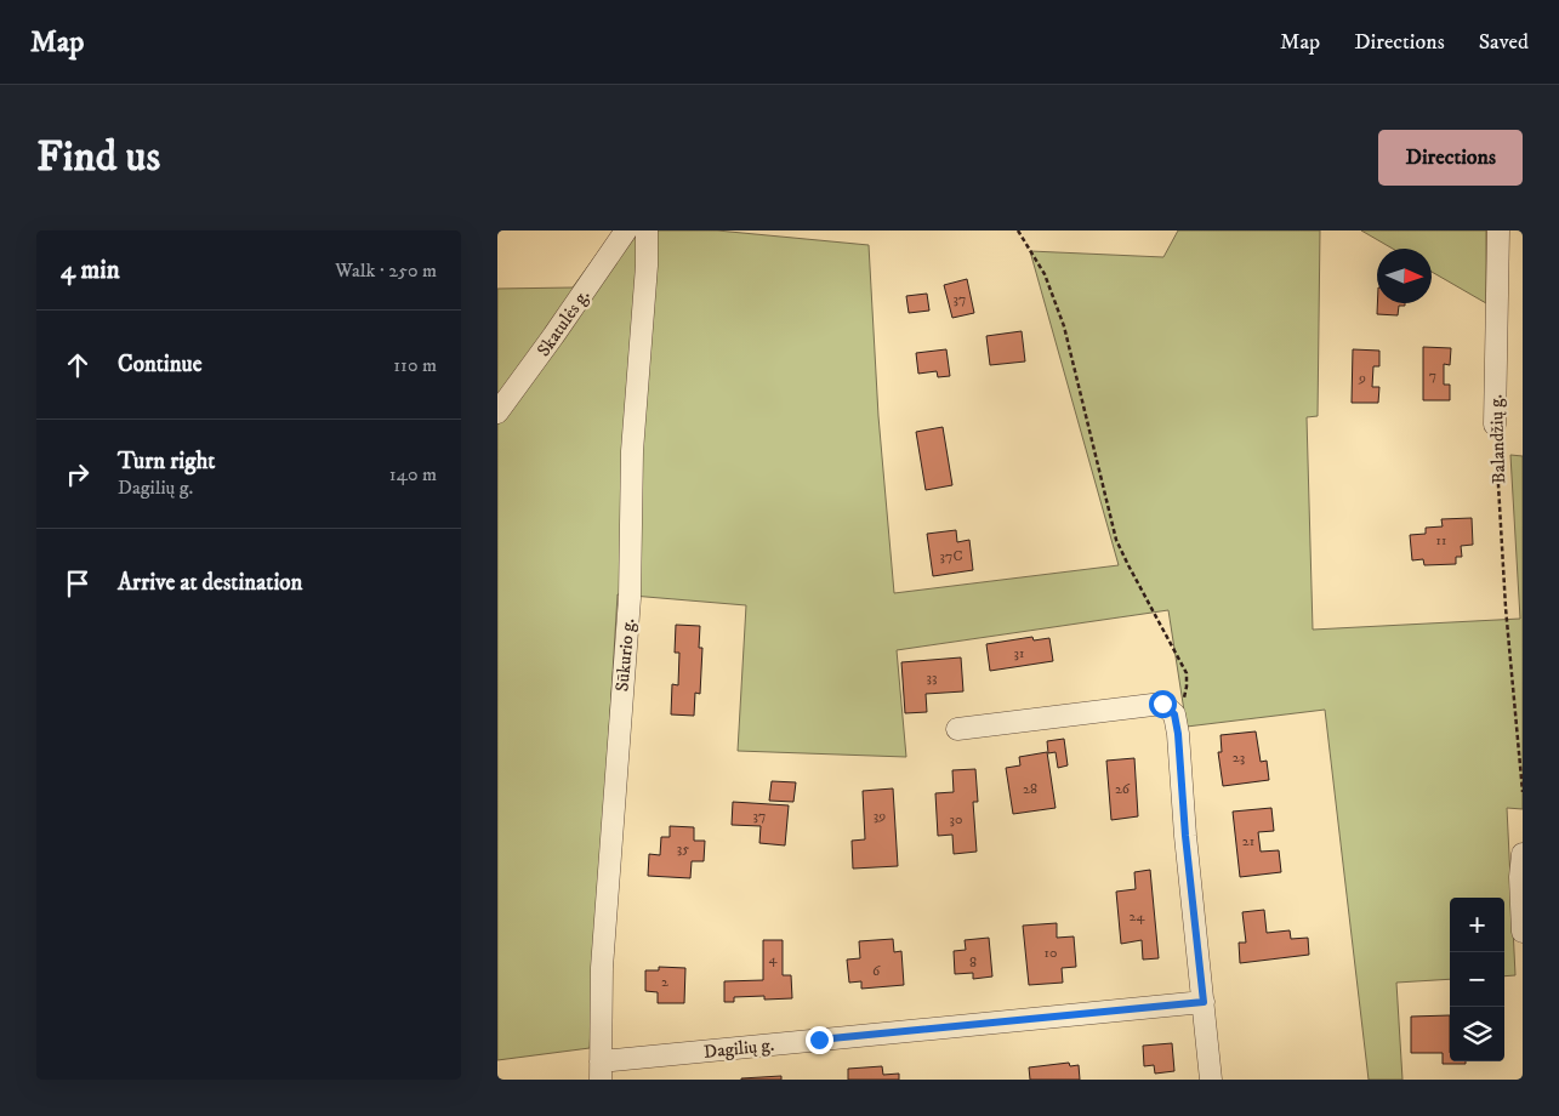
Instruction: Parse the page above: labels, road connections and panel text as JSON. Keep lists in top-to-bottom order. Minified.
{"streets":{"street":["Skatulės g.","Balandžių g.","Sūkurio g.","Dagilių g."]},"crossings":[["Sūkurio g.","Dagilių g."]],"house_numbers":["37","7","9","11","37C","31","33","23","28","26","37","39","30","21","35","24","10","4","8","6","2"],"north":"right","page":{"header":"Map","nav":["Map","Directions","Saved"],"buttons":"Directions","title":"Find us","heading":["4 min","Walk · 250 m"],"list":[["Continue","110 m"],["Turn right","Dagilių g.","140 m"],"Arrive at destination"],"map_buttons":["+","−"]}}
